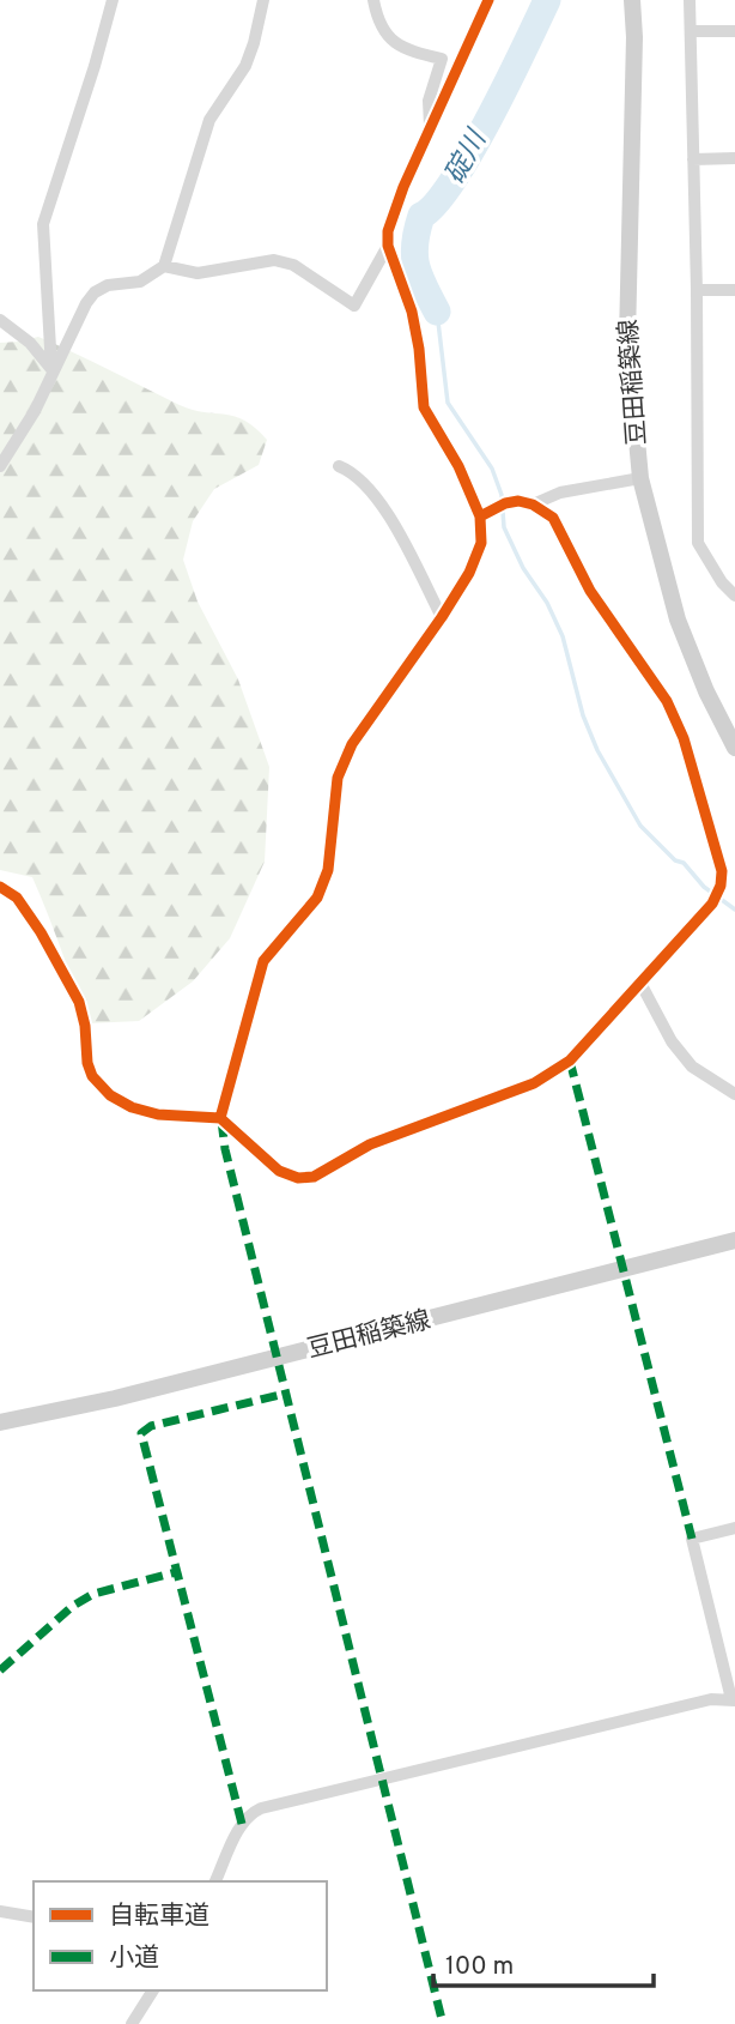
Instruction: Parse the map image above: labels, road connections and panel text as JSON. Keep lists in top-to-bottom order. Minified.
{"streets":{"main road":["豆田稲築線"]},"water":["碇川"],"legend":["自転車道","小道"],"scale_bar":"100 m"}
